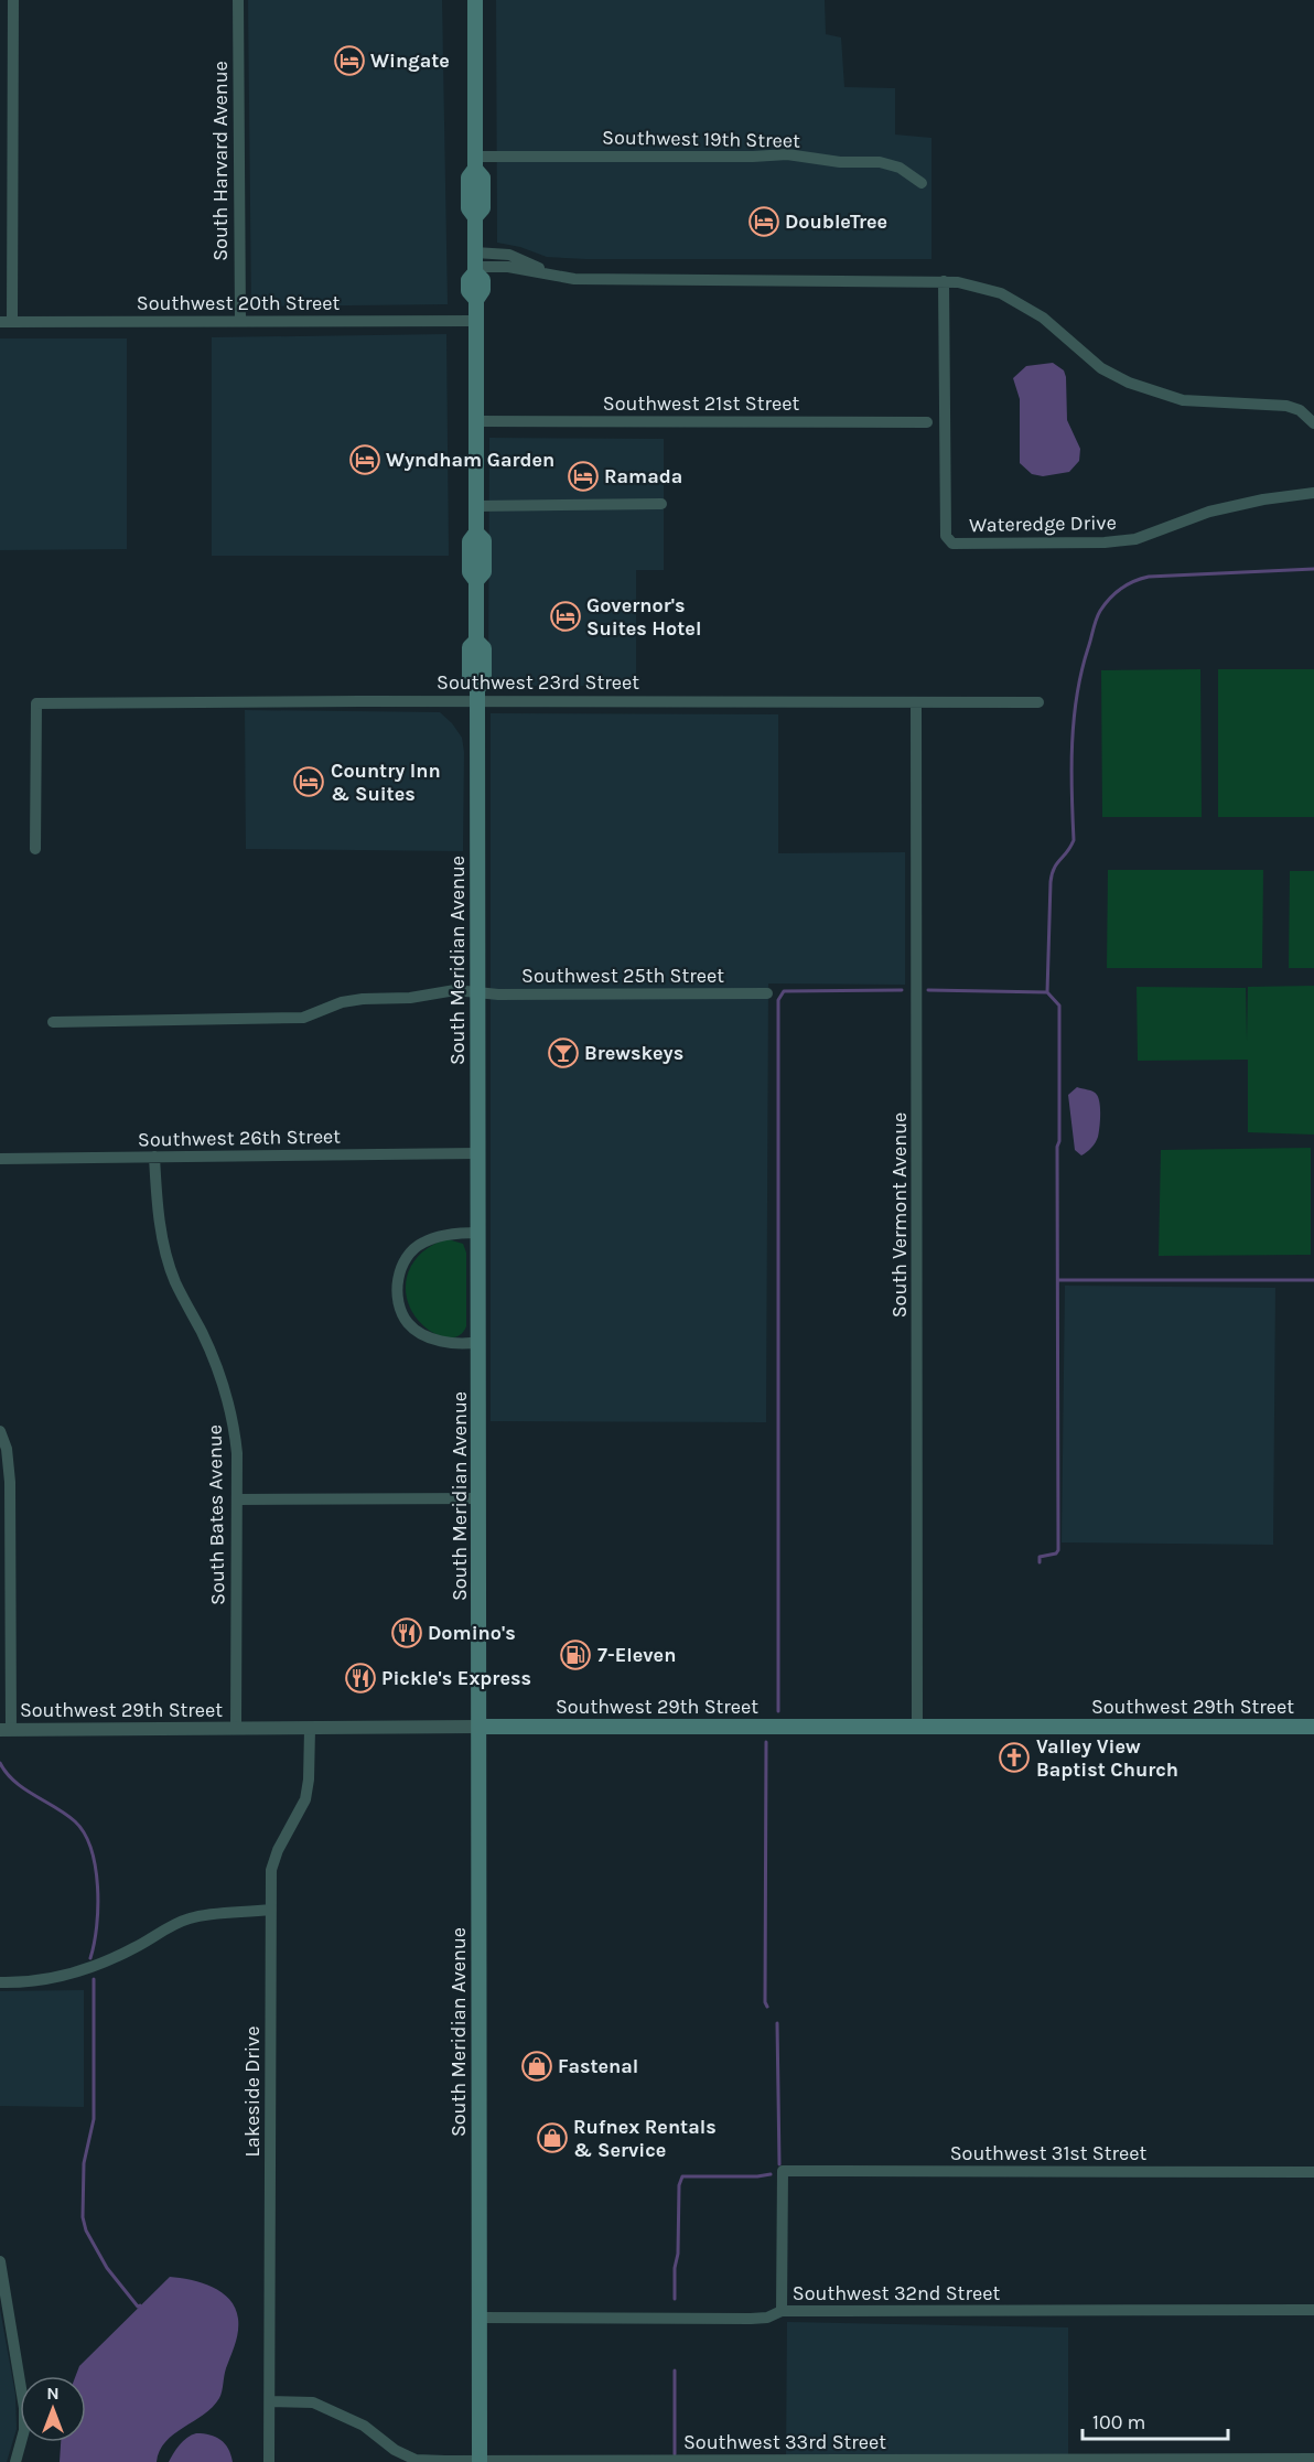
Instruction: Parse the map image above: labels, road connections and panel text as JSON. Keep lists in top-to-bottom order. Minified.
{"streets":{"main road":["South Meridian Avenue","Southwest 29th Street"],"street":["Southwest 19th Street","South Harvard Avenue","Southwest 20th Street","Southwest 21st Street","Wateredge Drive","Southwest 23rd Street","Southwest 25th Street","Southwest 26th Street","South Vermont Avenue","South Bates Avenue","Lakeside Drive","Southwest 31st Street","Southwest 32nd Street","Southwest 33rd Street"]},"crossings":[["Southwest 19th Street","South Meridian Avenue"],["South Harvard Avenue","Southwest 20th Street"],["Southwest 20th Street","South Meridian Avenue"],["Southwest 21st Street","South Meridian Avenue"],["Southwest 23rd Street","South Meridian Avenue"],["Southwest 23rd Street","South Vermont Avenue"],["South Meridian Avenue","Southwest 25th Street"],["South Meridian Avenue","Southwest 26th Street"],["South Meridian Avenue","Southwest 29th Street"],["South Meridian Avenue","Southwest 32nd Street"],["South Meridian Avenue","Southwest 33rd Street"],["Southwest 26th Street","South Bates Avenue"],["South Vermont Avenue","Southwest 29th Street"],["South Bates Avenue","Southwest 29th Street"],["Southwest 29th Street","Lakeside Drive"],["Lakeside Drive","Southwest 33rd Street"],["Southwest 31st Street","Southwest 32nd Street"]],"places":{"hotel":["Wingate","DoubleTree","Wyndham Garden","Ramada","Governor's Suites Hotel","Country Inn & Suites"],"bar":["Brewskeys"],"restaurant":["Domino's","Pickle's Express"],"fuel station":["7-Eleven"],"church":["Valley View Baptist Church"],"shop":["Fastenal","Rufnex Rentals & Service"]},"scale_bar":"100 m","north":"top"}
